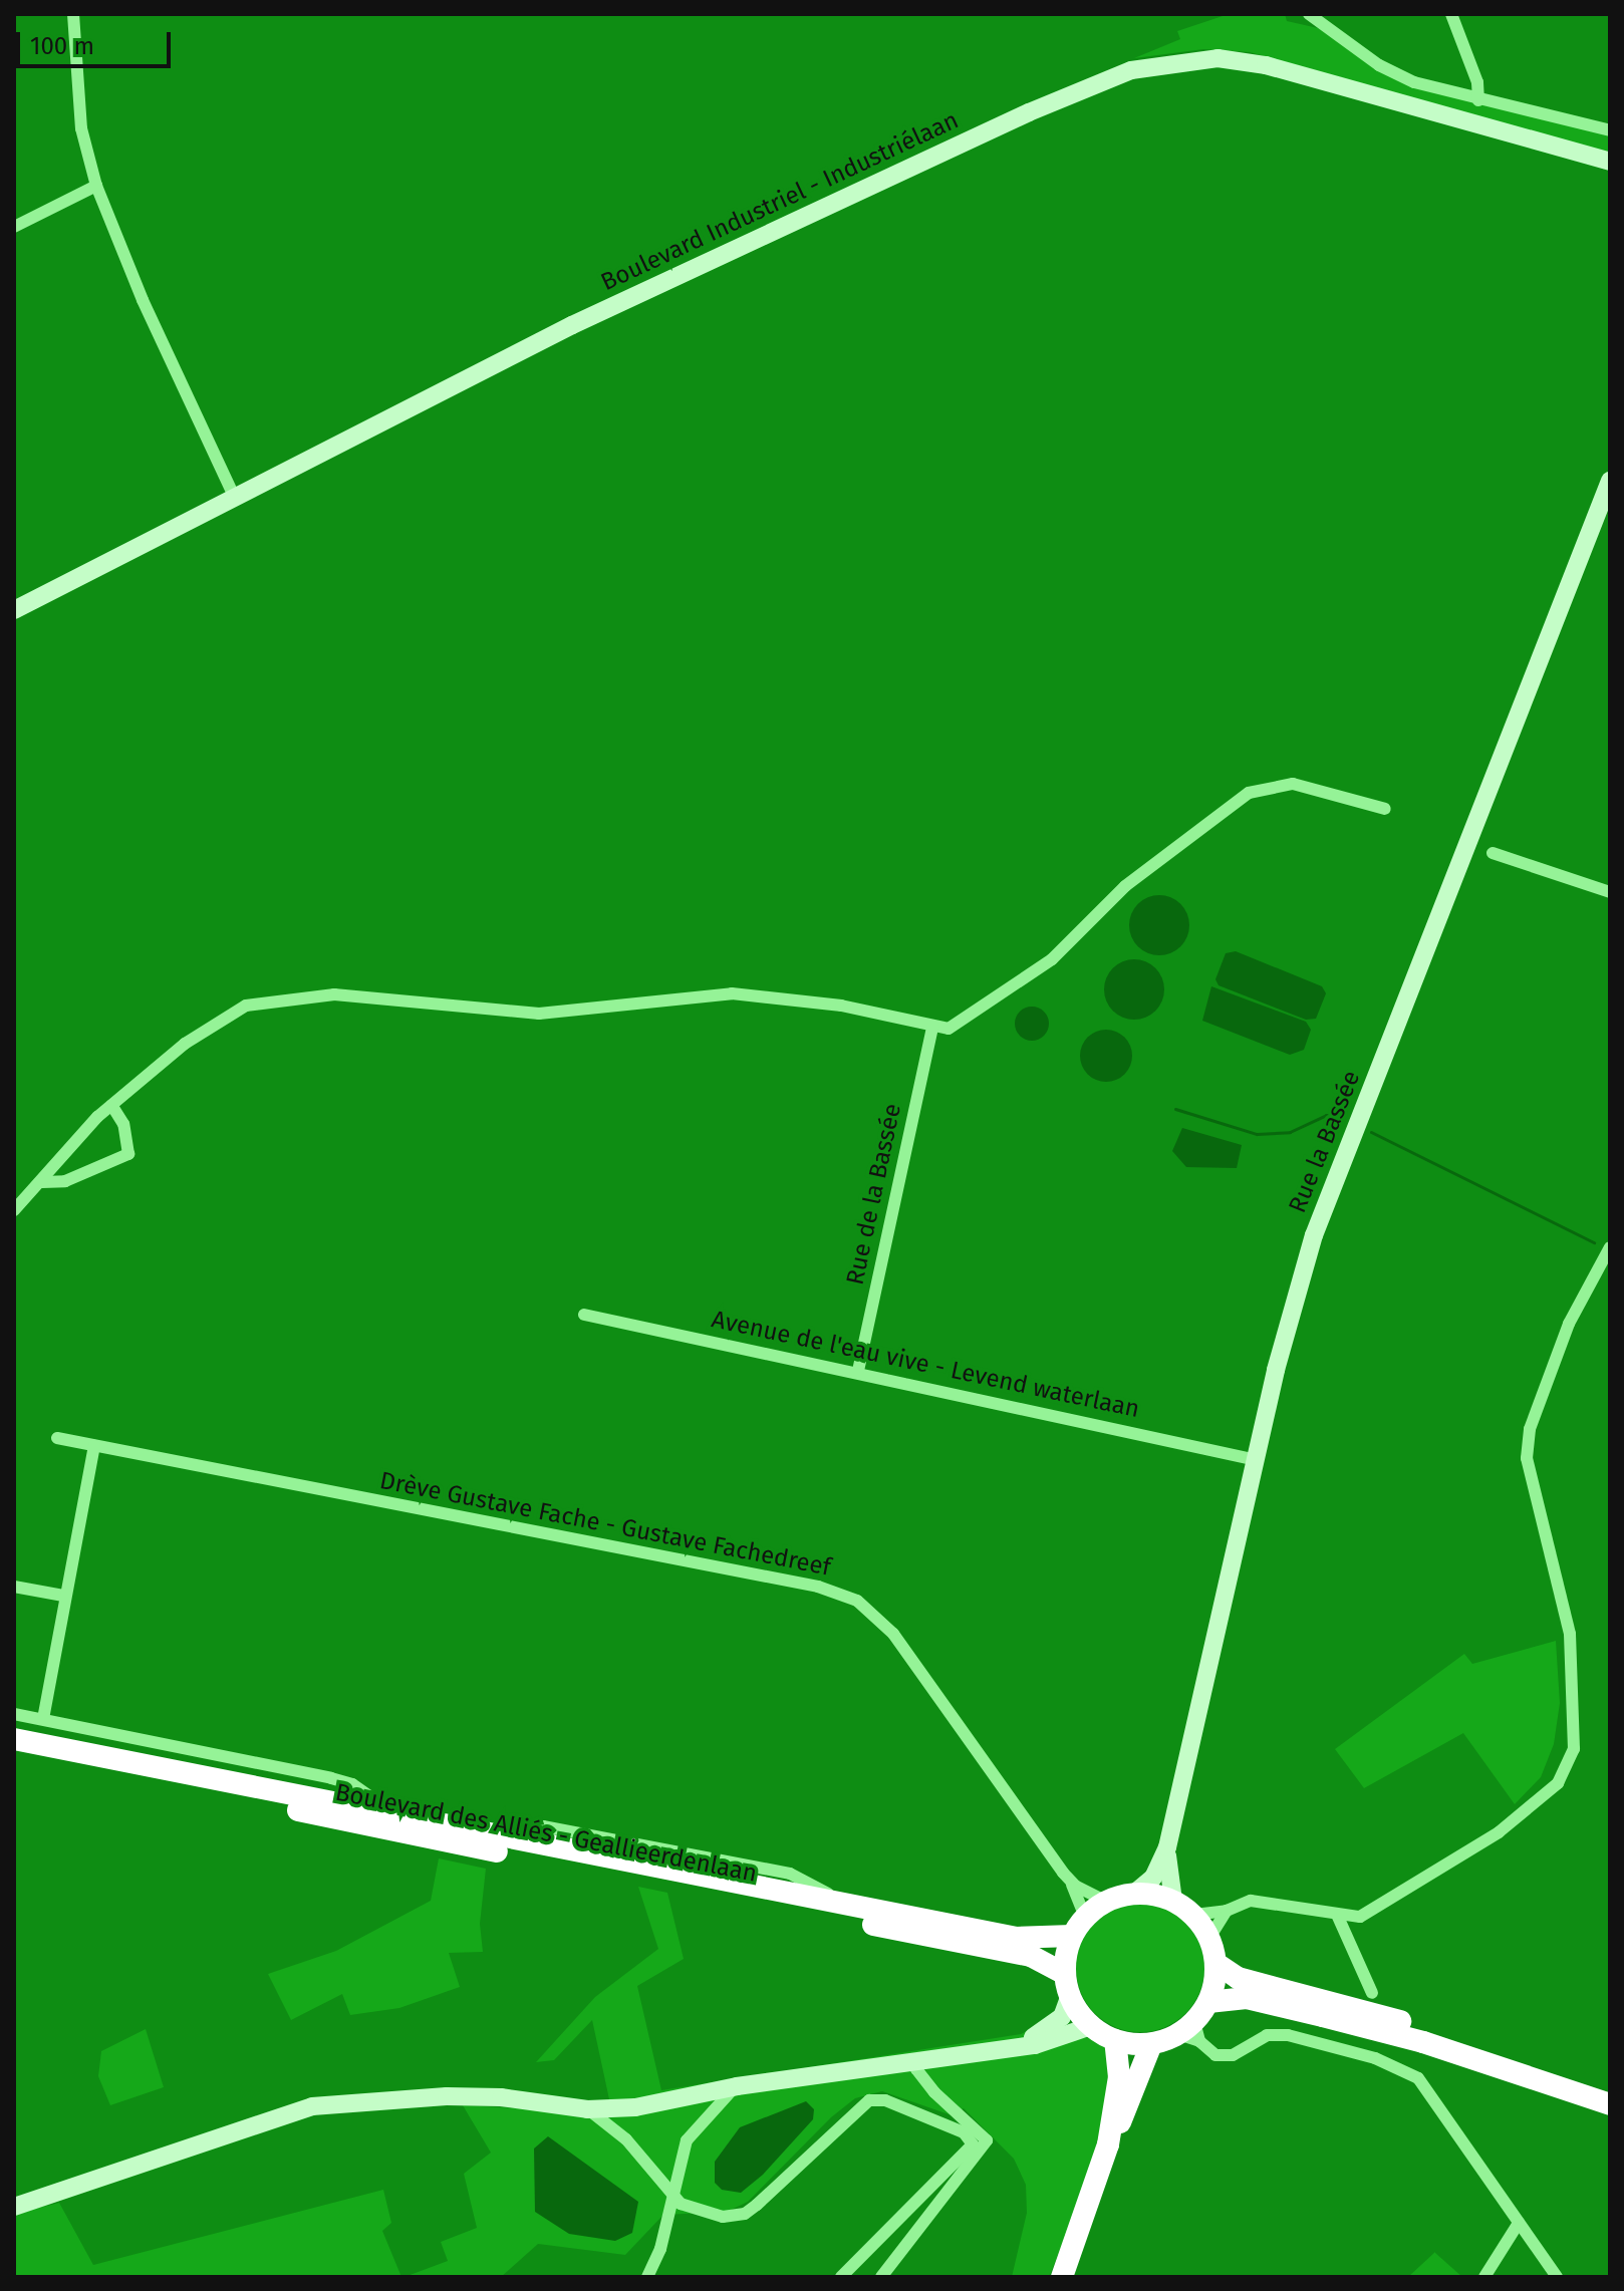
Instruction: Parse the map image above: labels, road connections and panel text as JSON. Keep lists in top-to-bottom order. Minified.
{"streets":{"highway":["Boulevard des Alliés - Geallieerdenlaan"],"main road":["Boulevard Industriel - Industriélaan","Rue la Bassée"],"street":["Rue de la Bassée","Avenue de l'eau vive - Levend waterlaan","Drève Gustave Fache - Gustave Fachedreef"]},"crossings":[["Rue la Bassée","Avenue de l'eau vive - Levend waterlaan"],["Rue la Bassée","Drève Gustave Fache - Gustave Fachedreef"],["Rue la Bassée","Boulevard des Alliés - Geallieerdenlaan"],["Rue de la Bassée","Avenue de l'eau vive - Levend waterlaan"],["Drève Gustave Fache - Gustave Fachedreef","Boulevard des Alliés - Geallieerdenlaan"]],"scale_bar":"100 m"}
